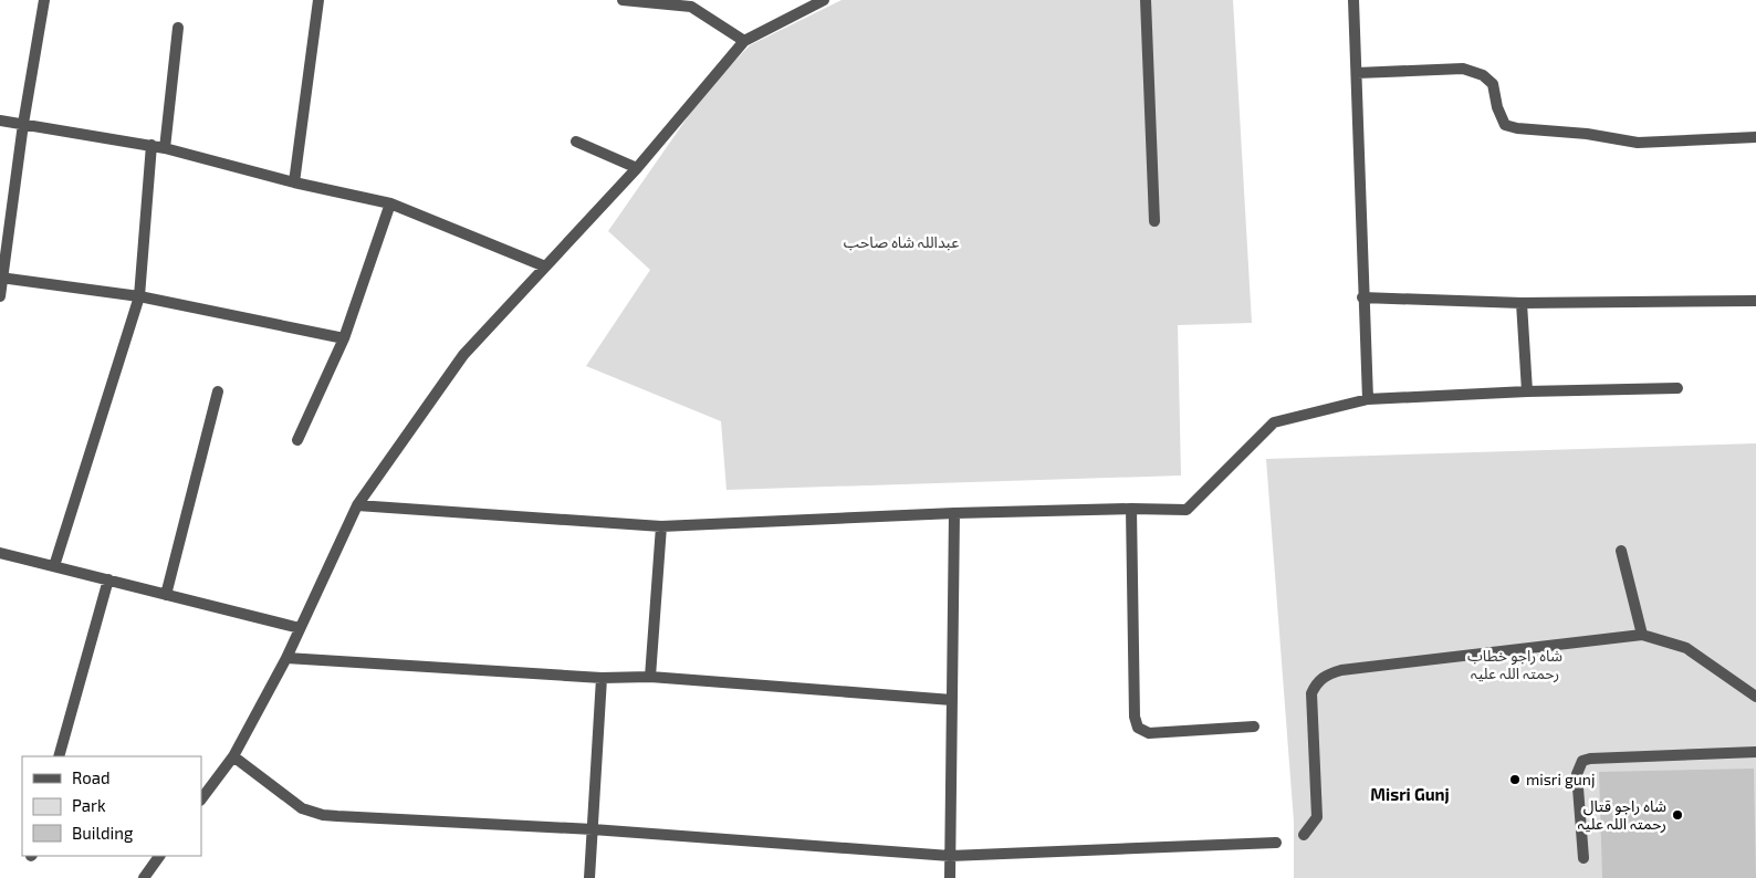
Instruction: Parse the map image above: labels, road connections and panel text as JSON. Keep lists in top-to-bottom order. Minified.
{"districts":["Misri Gunj"],"parks":["عبداللہ شاہ صاحب","شاہ راجو خطاب رحمتہ اللہ علیہ"],"places":["misri gunj","شاہ راجو قتال رحمتہ اللہ علیہ"],"legend":["Road","Park","Building"]}
